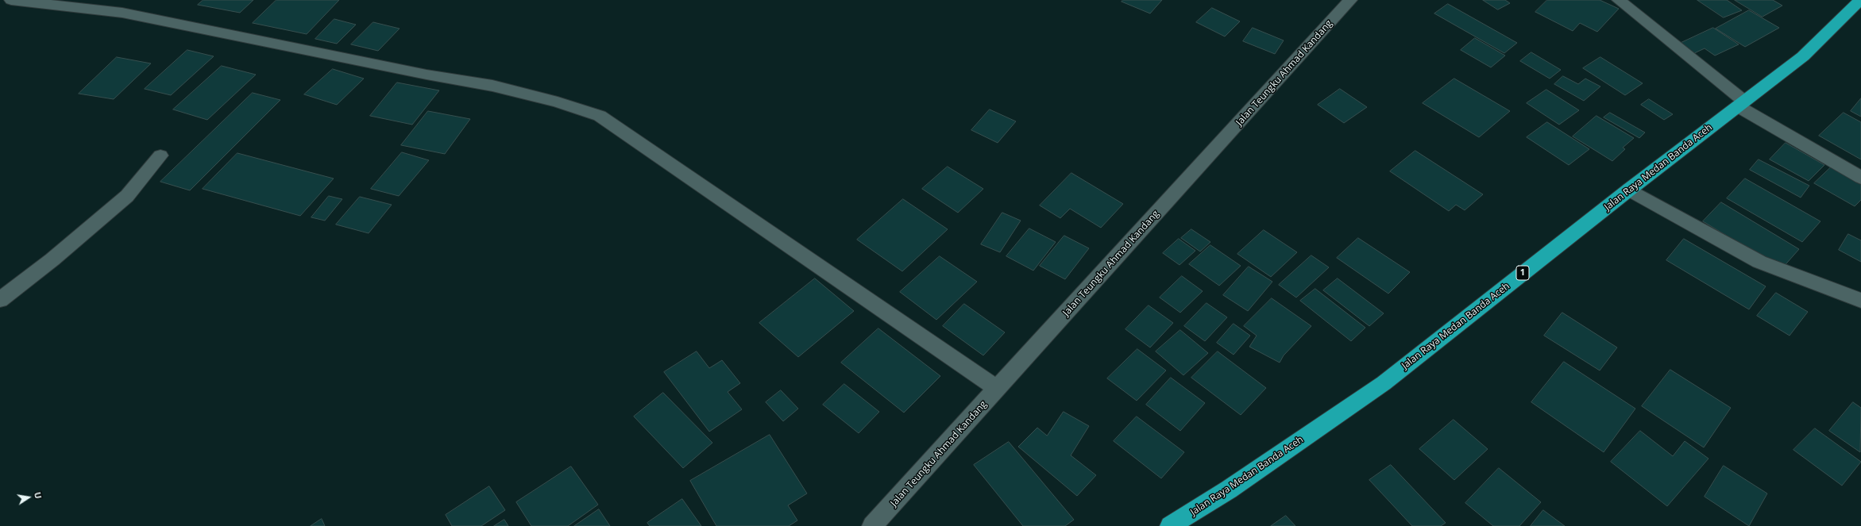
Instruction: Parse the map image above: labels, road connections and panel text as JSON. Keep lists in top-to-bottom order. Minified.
{"streets":{"highway":["Jalan Raya Medan Banda Aceh","1"],"street":["Jalan Teungku Ahmad Kandang"]},"north":"right"}
